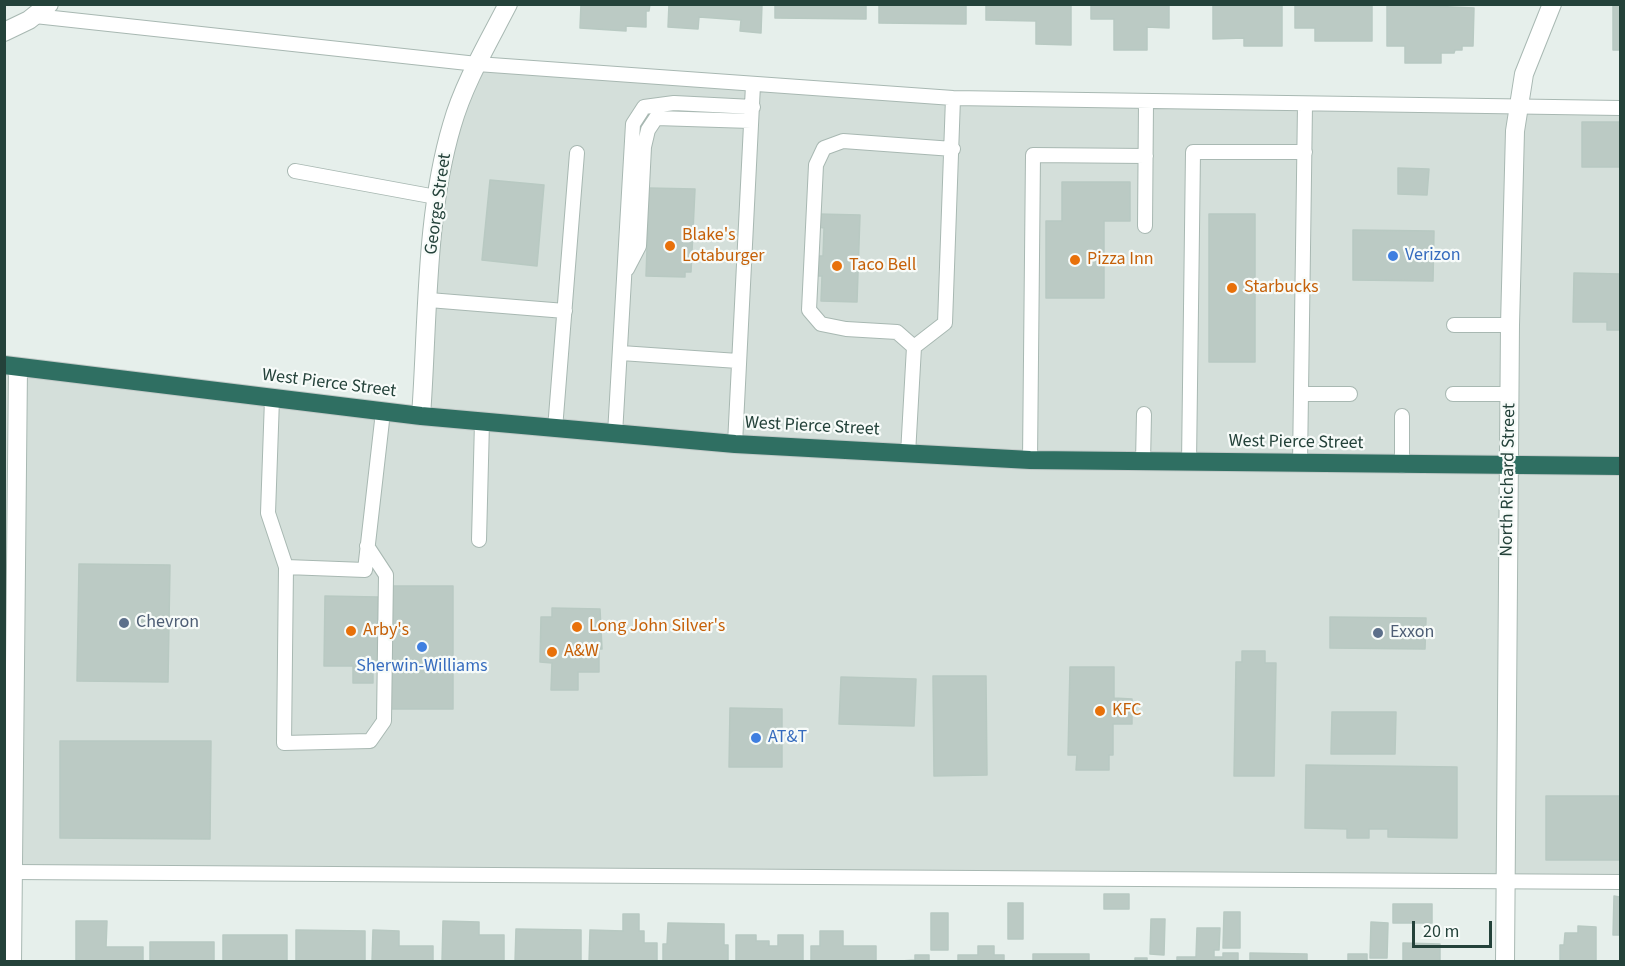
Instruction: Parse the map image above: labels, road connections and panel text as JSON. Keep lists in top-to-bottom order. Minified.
{"streets":{"highway":["West Pierce Street"],"street":["George Street","North Richard Street"]},"crossings":[["George Street","West Pierce Street"],["West Pierce Street","North Richard Street"]],"places":["Blake's Lotaburger","Verizon","Pizza Inn","Taco Bell","Starbucks","Chevron","Long John Silver's","Arby's","Exxon","Sherwin-Williams","A&W","KFC","AT&T"],"scale_bar":"20 m"}
